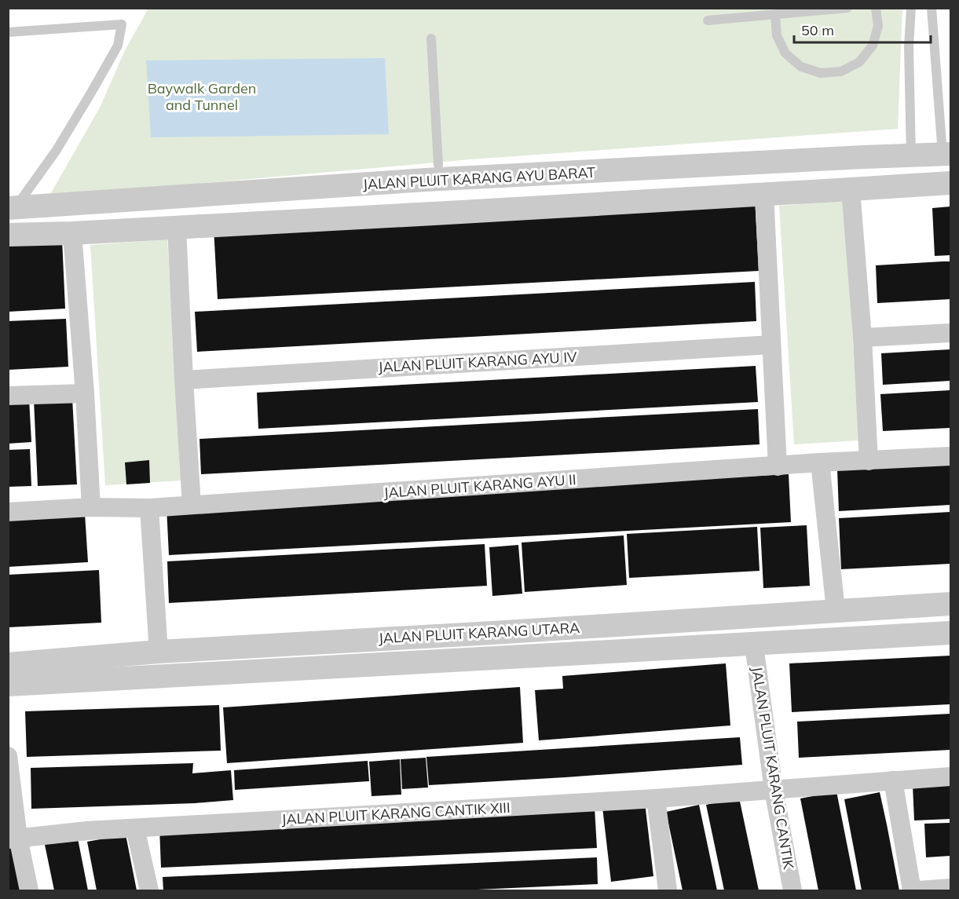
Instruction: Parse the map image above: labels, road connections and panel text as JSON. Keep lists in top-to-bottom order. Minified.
{"streets":{"street":["JALAN PLUIT KARANG AYU BARAT","JALAN PLUIT KARANG AYU IV","JALAN PLUIT KARANG AYU II","JALAN PLUIT KARANG UTARA","JALAN PLUIT KARANG CANTIK","JALAN PLUIT KARANG CANTIK XIII"]},"crossings":[["JALAN PLUIT KARANG UTARA","JALAN PLUIT KARANG CANTIK"],["JALAN PLUIT KARANG CANTIK","JALAN PLUIT KARANG CANTIK XIII"]],"parks":["Baywalk Garden and Tunnel"],"scale_bar":"50 m"}
